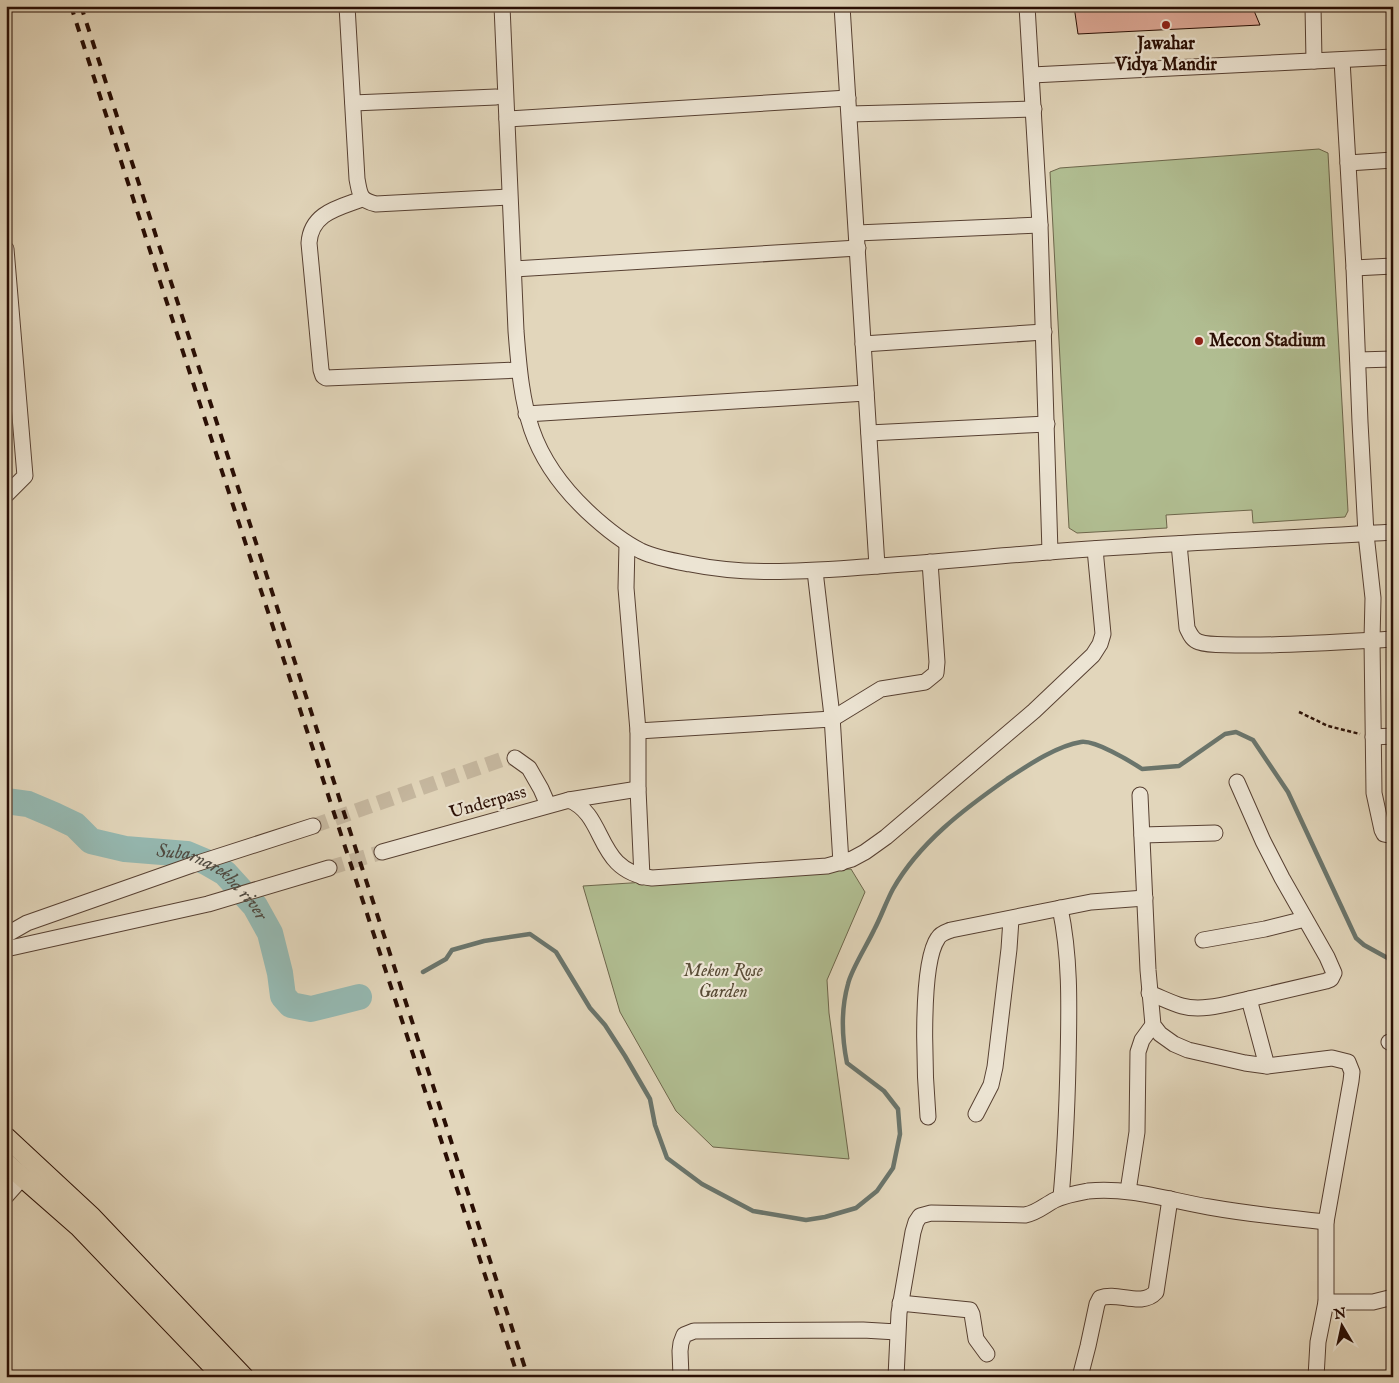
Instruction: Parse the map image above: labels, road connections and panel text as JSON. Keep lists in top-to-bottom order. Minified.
{"streets":{"street":["Underpass"]},"water":["Subarnarekha river"],"parks":["Mekon Rose Garden"],"places":["Jawahar Vidya Mandir","Mecon Stadium"],"north":"top"}
